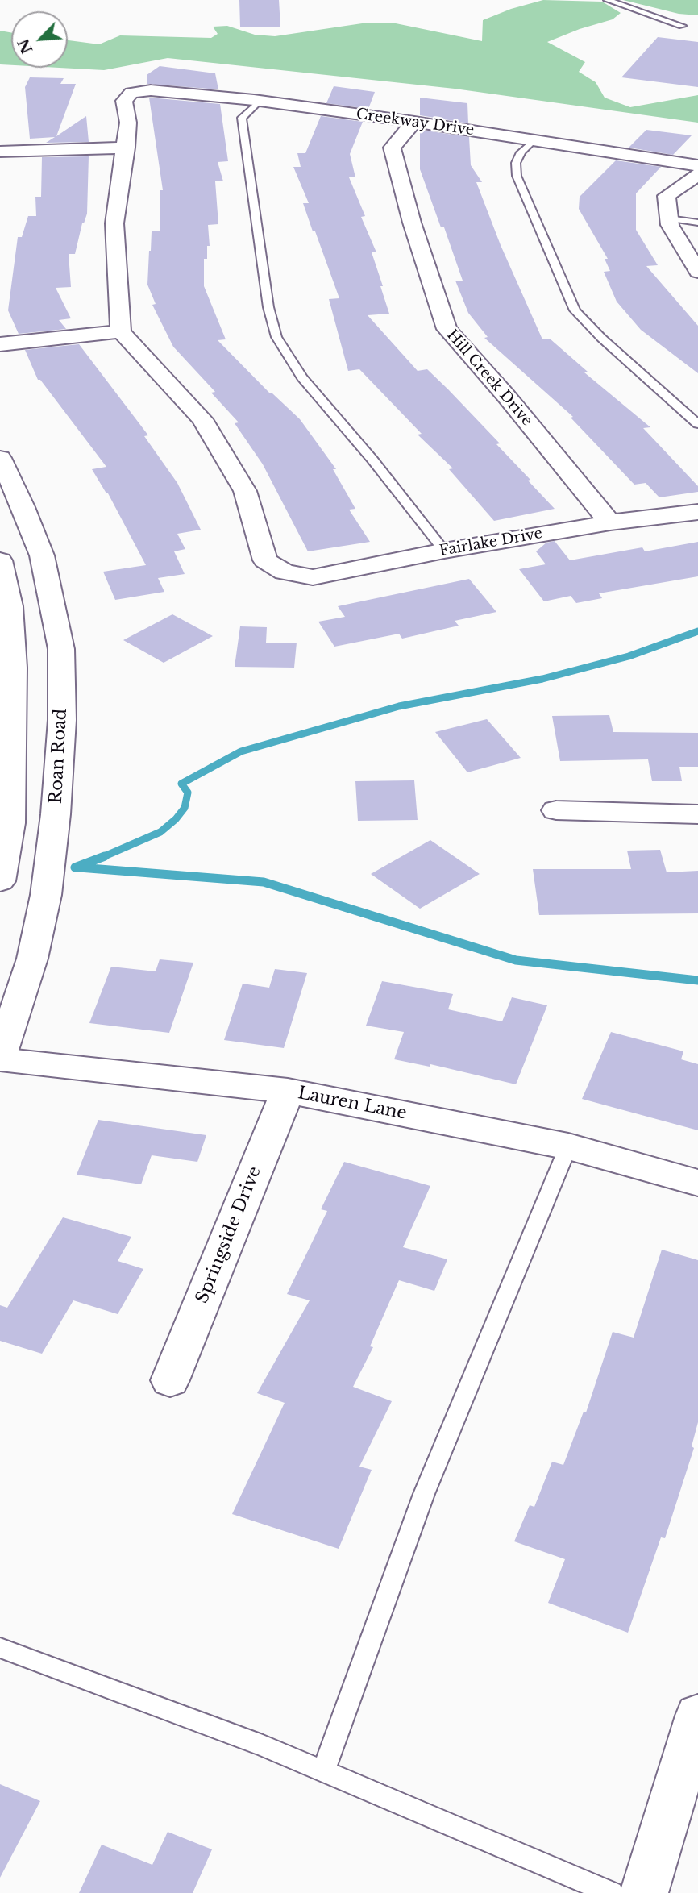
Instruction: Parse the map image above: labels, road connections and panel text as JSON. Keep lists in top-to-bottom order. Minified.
{"streets":{"street":["Creekway Drive","Hill Creek Drive","Fairlake Drive","Roan Road","Lauren Lane","Springside Drive"]},"crossings":[["Creekway Drive","Hill Creek Drive"],["Hill Creek Drive","Fairlake Drive"],["Roan Road","Lauren Lane"],["Lauren Lane","Springside Drive"]],"north":"bottom left"}
